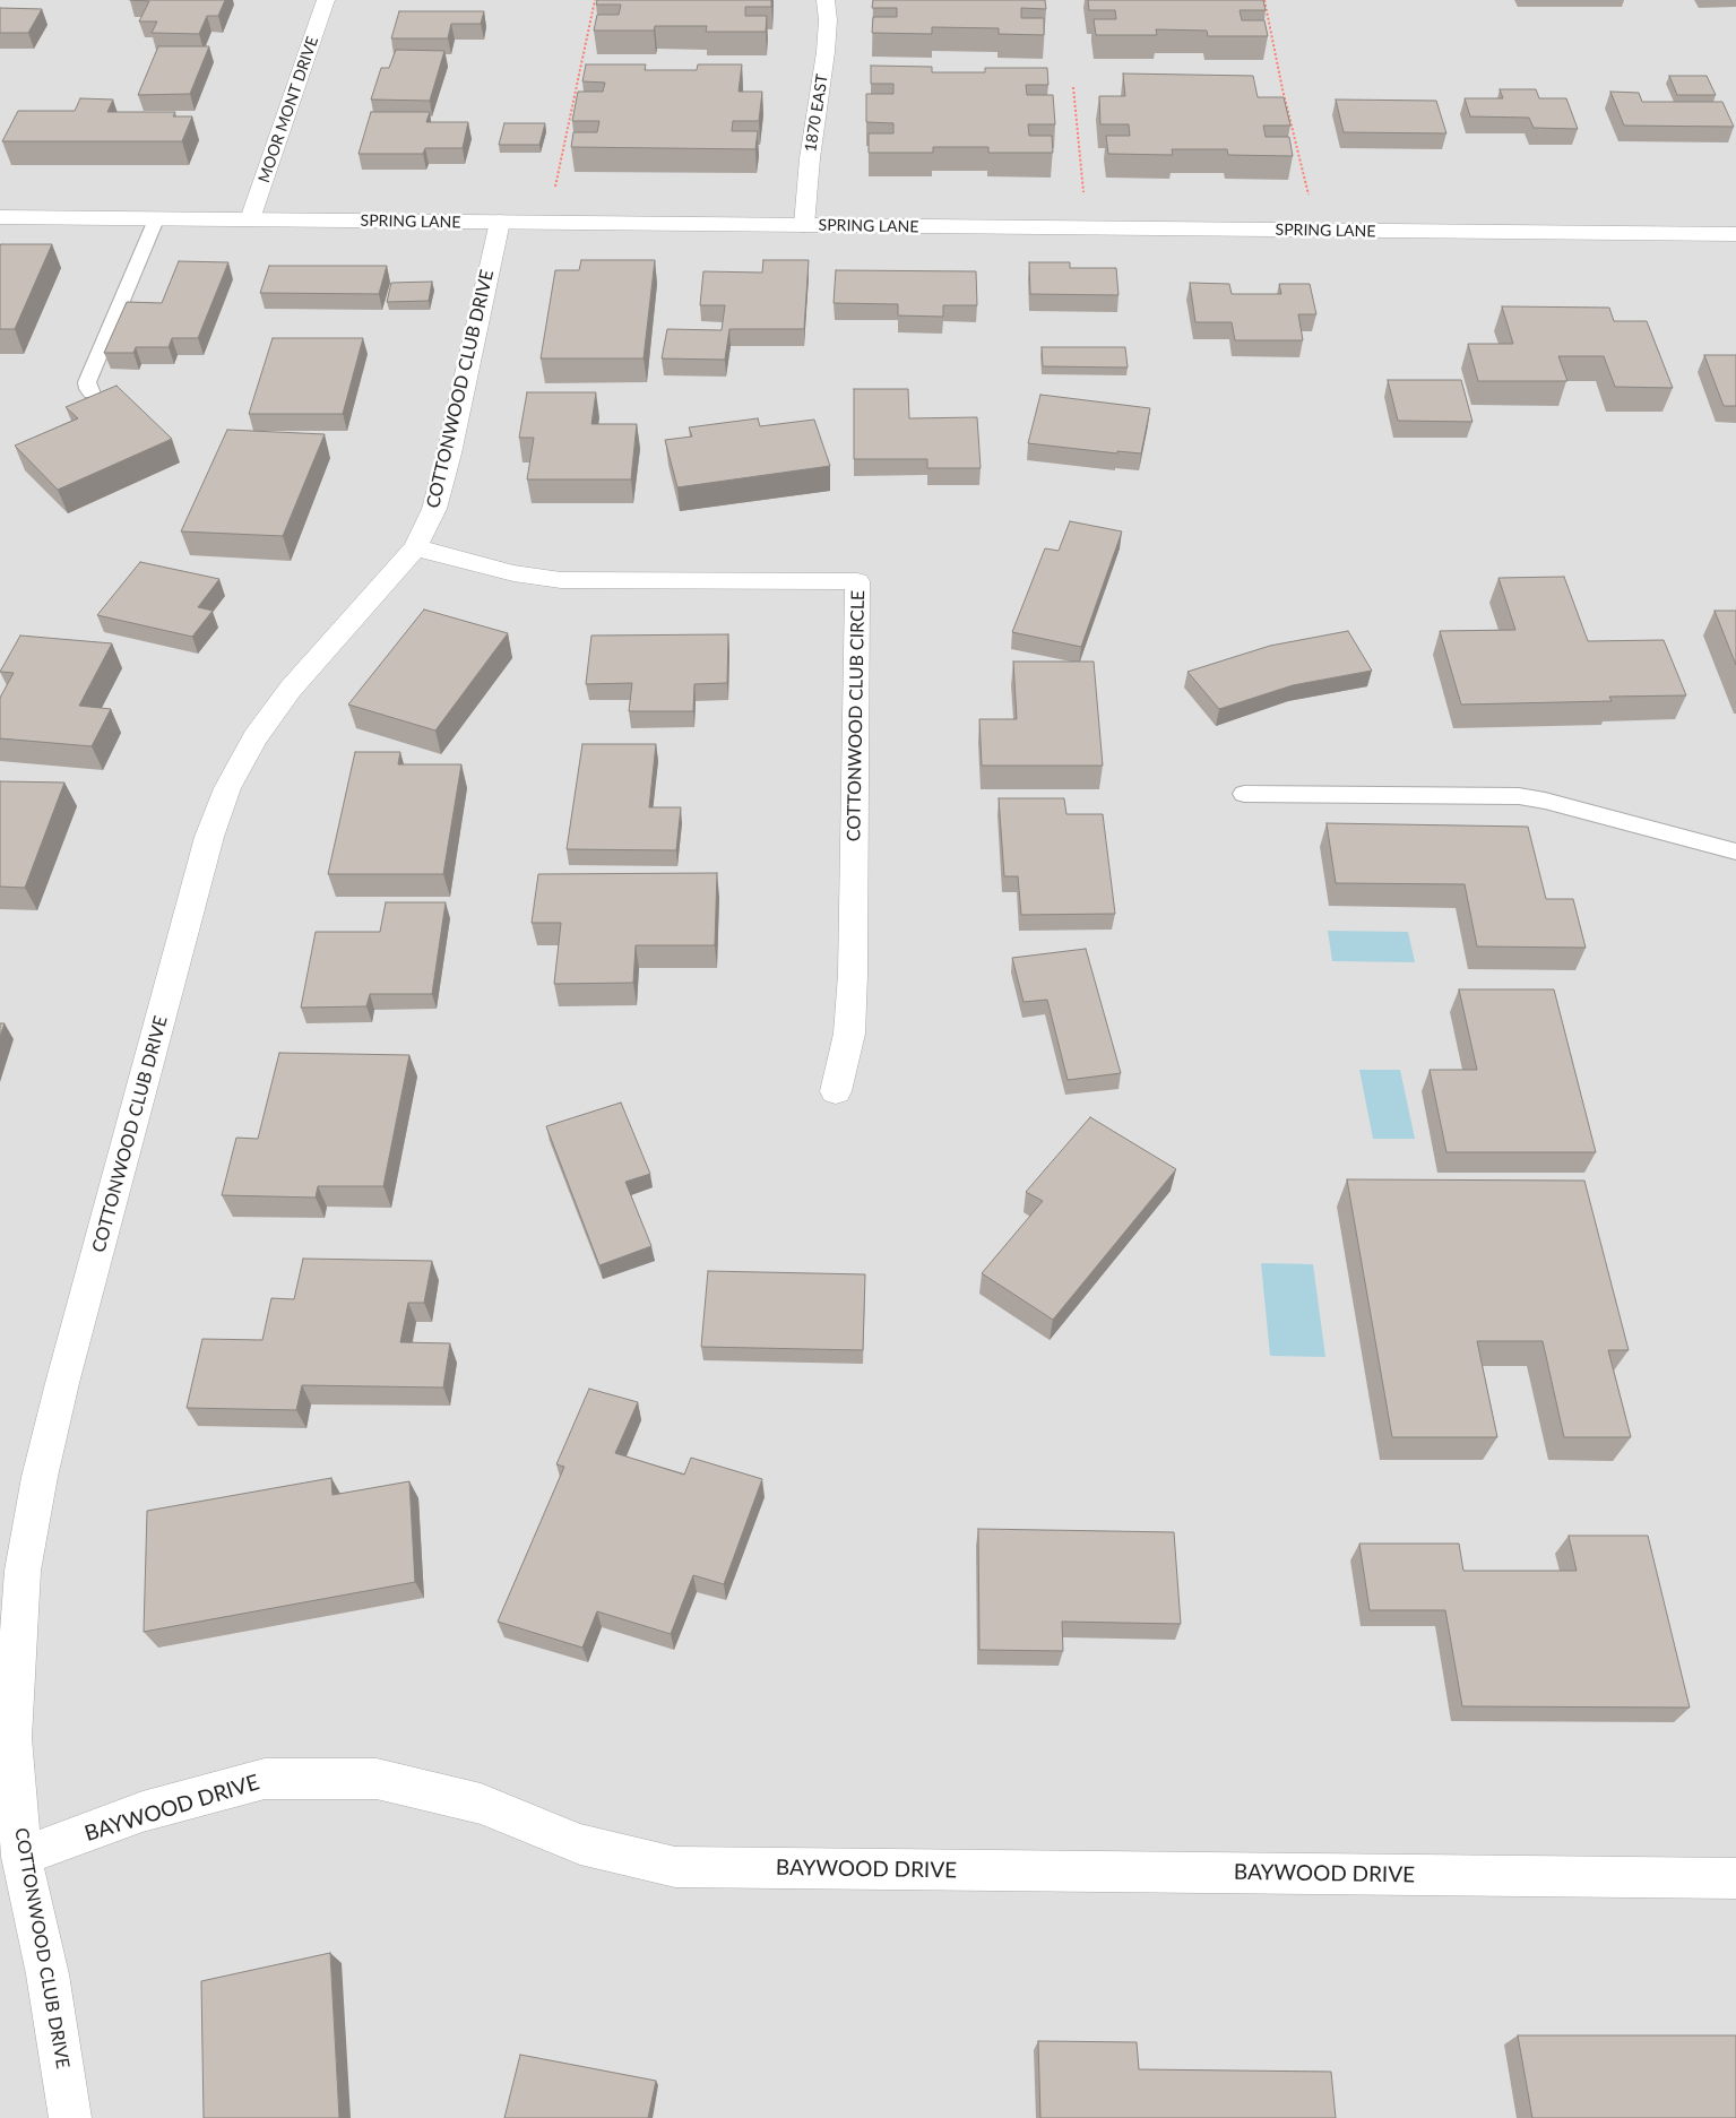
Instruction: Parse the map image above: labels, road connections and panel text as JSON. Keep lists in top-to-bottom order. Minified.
{"streets":{"street":["MOOR MONT DRIVE","1870 EAST","SPRING LANE","COTTONWOOD CLUB DRIVE","COTTONWOOD CLUB CIRCLE","BAYWOOD DRIVE"]},"crossings":[["MOOR MONT DRIVE","SPRING LANE"],["1870 EAST","SPRING LANE"],["SPRING LANE","COTTONWOOD CLUB DRIVE"],["COTTONWOOD CLUB DRIVE","COTTONWOOD CLUB CIRCLE"],["COTTONWOOD CLUB DRIVE","BAYWOOD DRIVE"]]}
